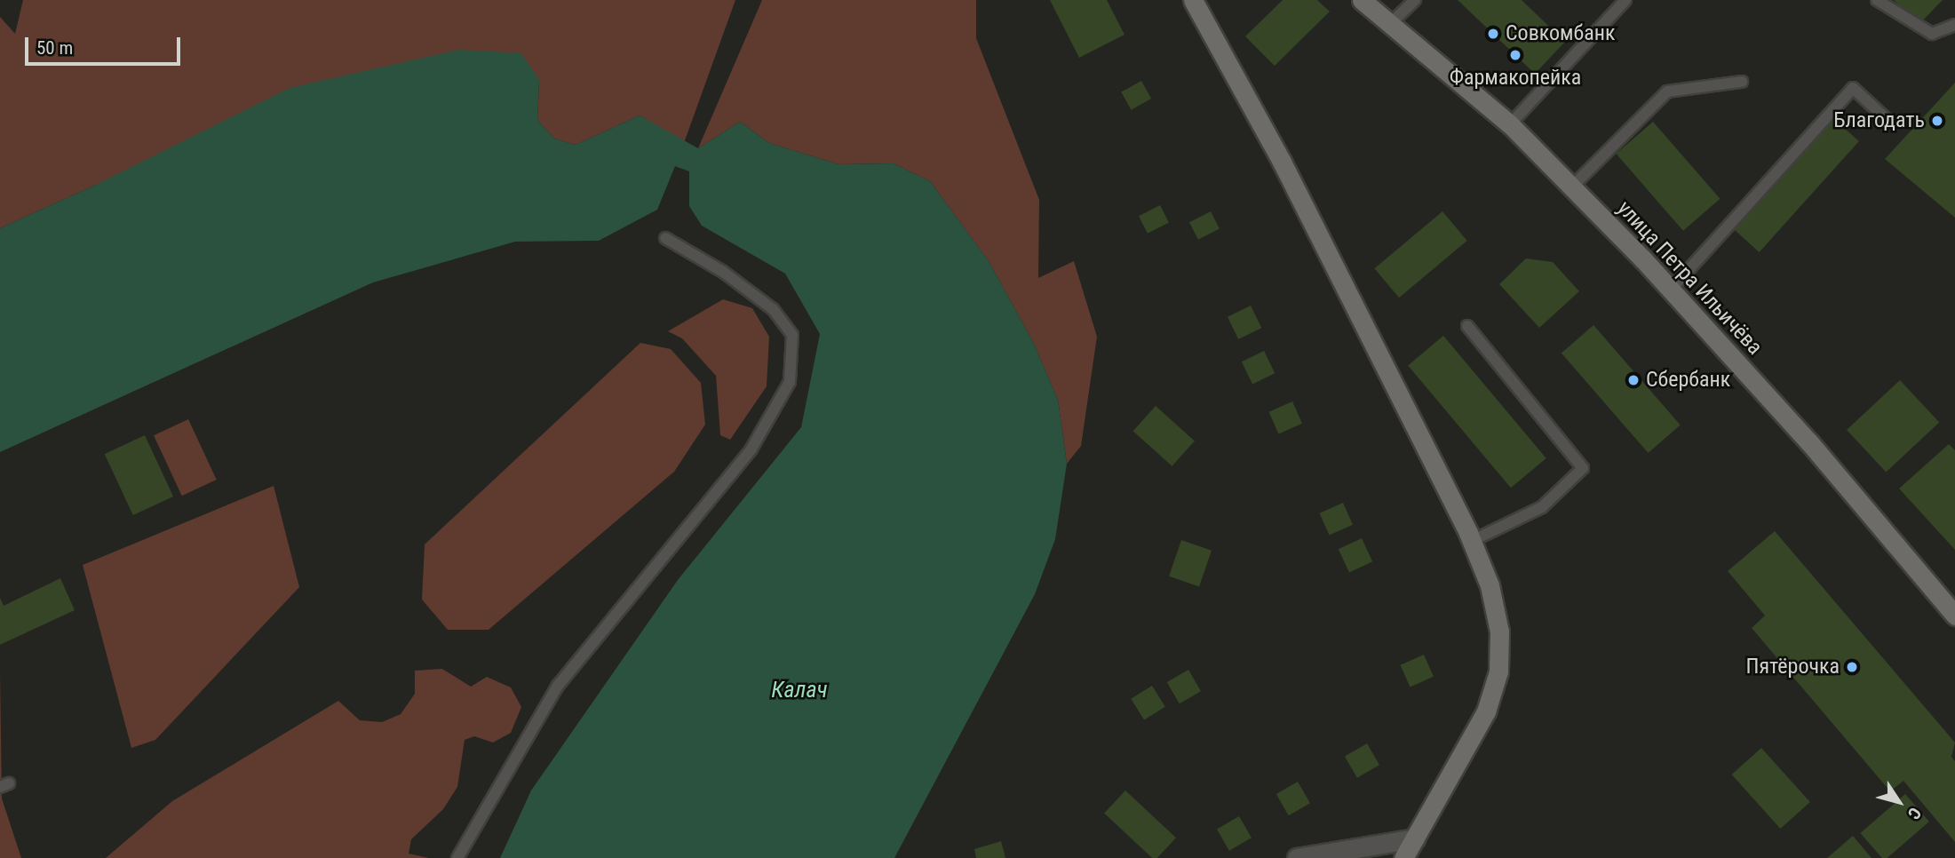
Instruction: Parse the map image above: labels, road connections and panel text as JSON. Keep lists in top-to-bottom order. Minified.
{"streets":{"street":["улица Петра Ильичёва"]},"water":["Калач"],"places":["Совкомбанк","Фармакопейка","Благодать","Сбербанк","Пятёрочка"],"scale_bar":"50 m","north":"bottom right"}
